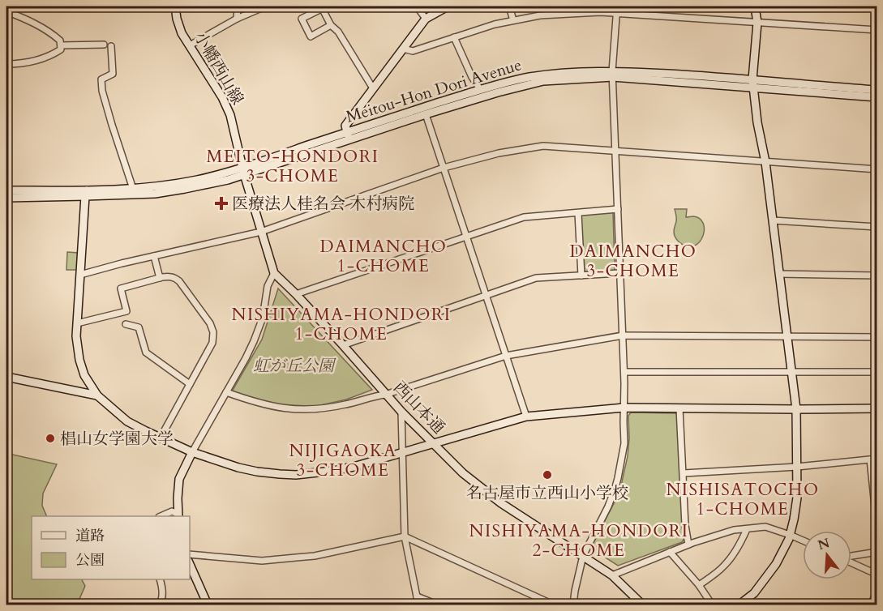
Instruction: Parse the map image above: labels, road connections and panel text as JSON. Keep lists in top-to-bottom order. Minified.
{"streets":{"street":["小幡西山線","Meitou-Hon Dori Avenue","西山本通"]},"crossings":[["小幡西山線","Meitou-Hon Dori Avenue"],["小幡西山線","西山本通"],["Meitou-Hon Dori Avenue","西山本通"]],"districts":["MEITO-HONDORI 3-CHOME","DAIMANCHO 1-CHOME","DAIMANCHO 3-CHOME","NISHIYAMA-HONDORI 1-CHOME","NIJIGAOKA 3-CHOME","NISHISATOCHO 1-CHOME","NISHIYAMA-HONDORI 2-CHOME"],"parks":["虹が丘公園"],"places":{"health":["医療法人桂名会 木村病院"],"other":["椙山女学園大学","名古屋市立西山小学校"]},"legend":["道路","公園"],"north":"top"}
